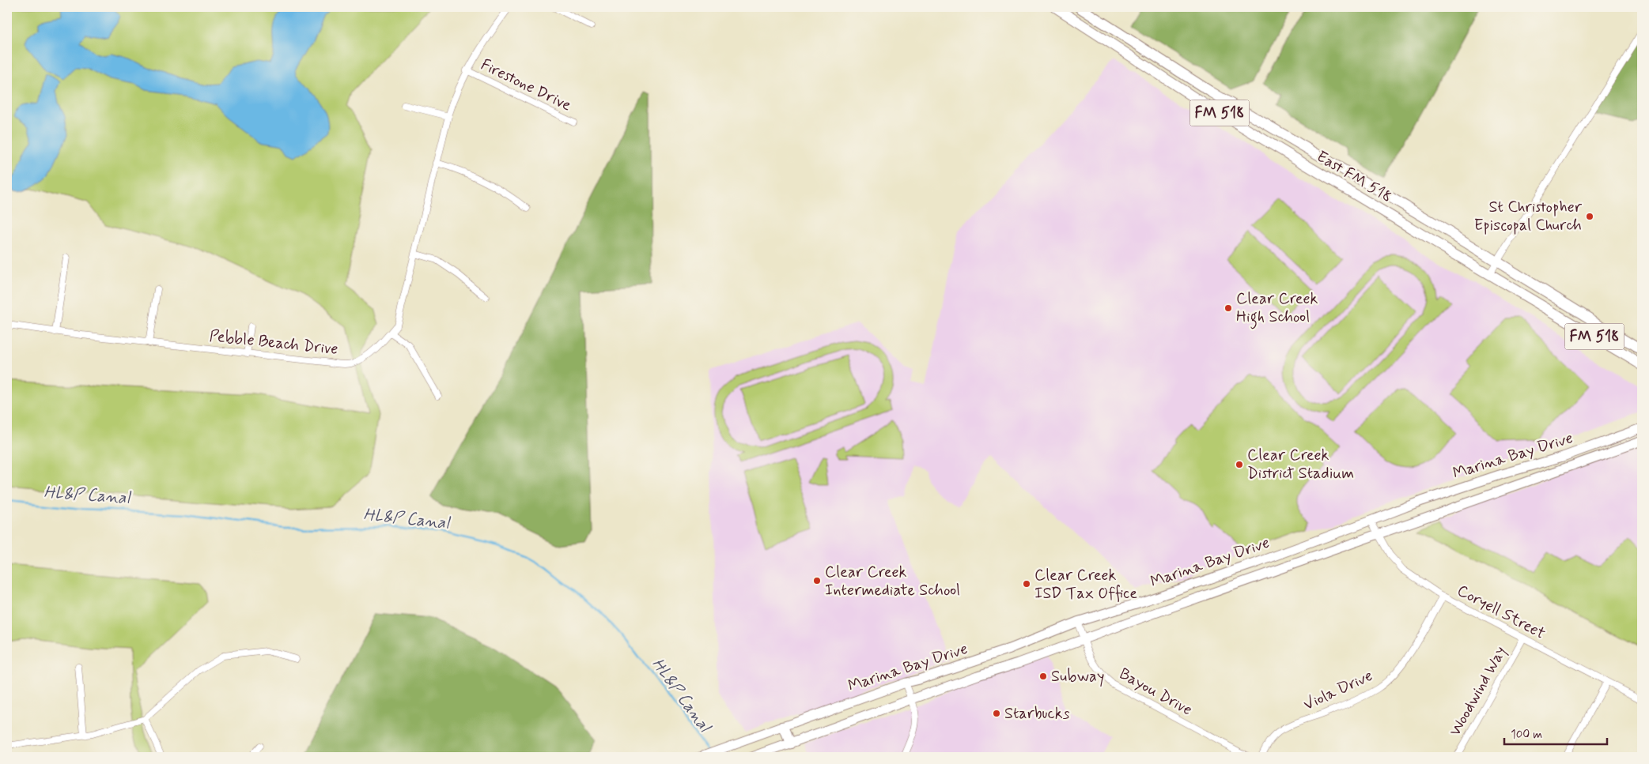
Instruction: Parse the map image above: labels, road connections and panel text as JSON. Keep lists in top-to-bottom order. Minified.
{"streets":{"main road":["FM 518","East FM 518","Marina Bay Drive"],"street":["Firestone Drive","Pebble Beach Drive","Coryell Street","Viola Drive","Woodwind Way","Bayou Drive"]},"crossings":[["Firestone Drive","Pebble Beach Drive"],["Marina Bay Drive","Coryell Street"],["Marina Bay Drive","Bayou Drive"],["Coryell Street","Viola Drive"],["Coryell Street","Woodwind Way"]],"water":["HL&P Canal"],"places":["St Christopher Episcopal Church","Clear Creek High School","Clear Creek District Stadium","Clear Creek Intermediate School","Clear Creek ISD Tax Office","Subway","Starbucks"],"scale_bar":"100 m"}
